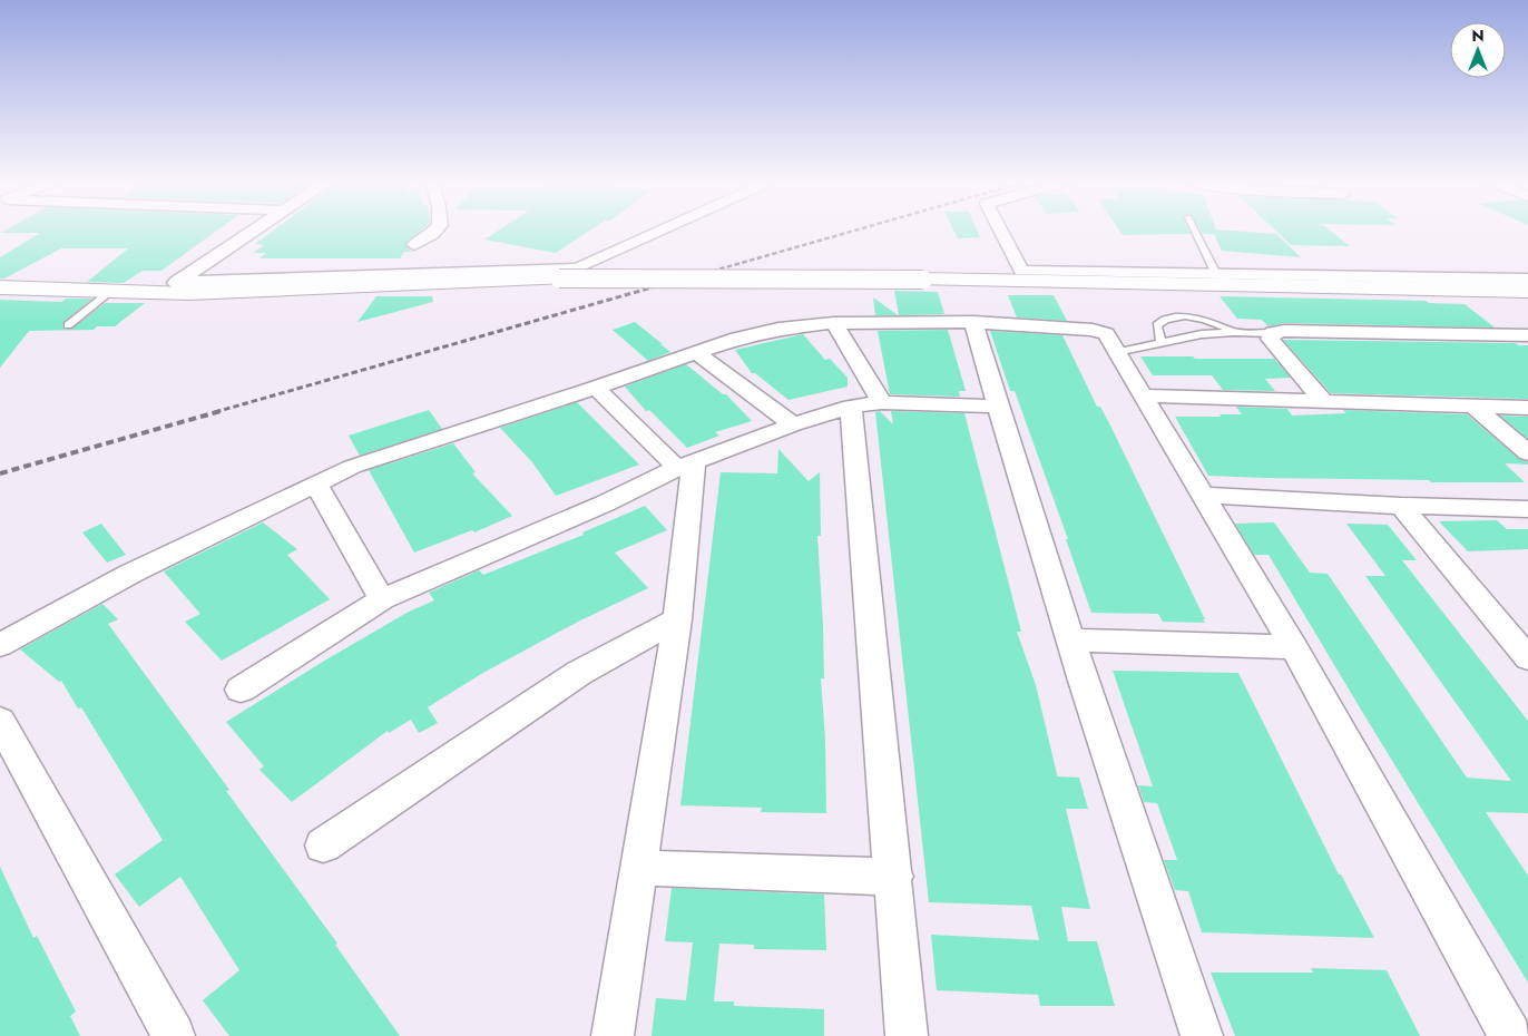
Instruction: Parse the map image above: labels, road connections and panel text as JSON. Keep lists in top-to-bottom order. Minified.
{"north":"top"}
